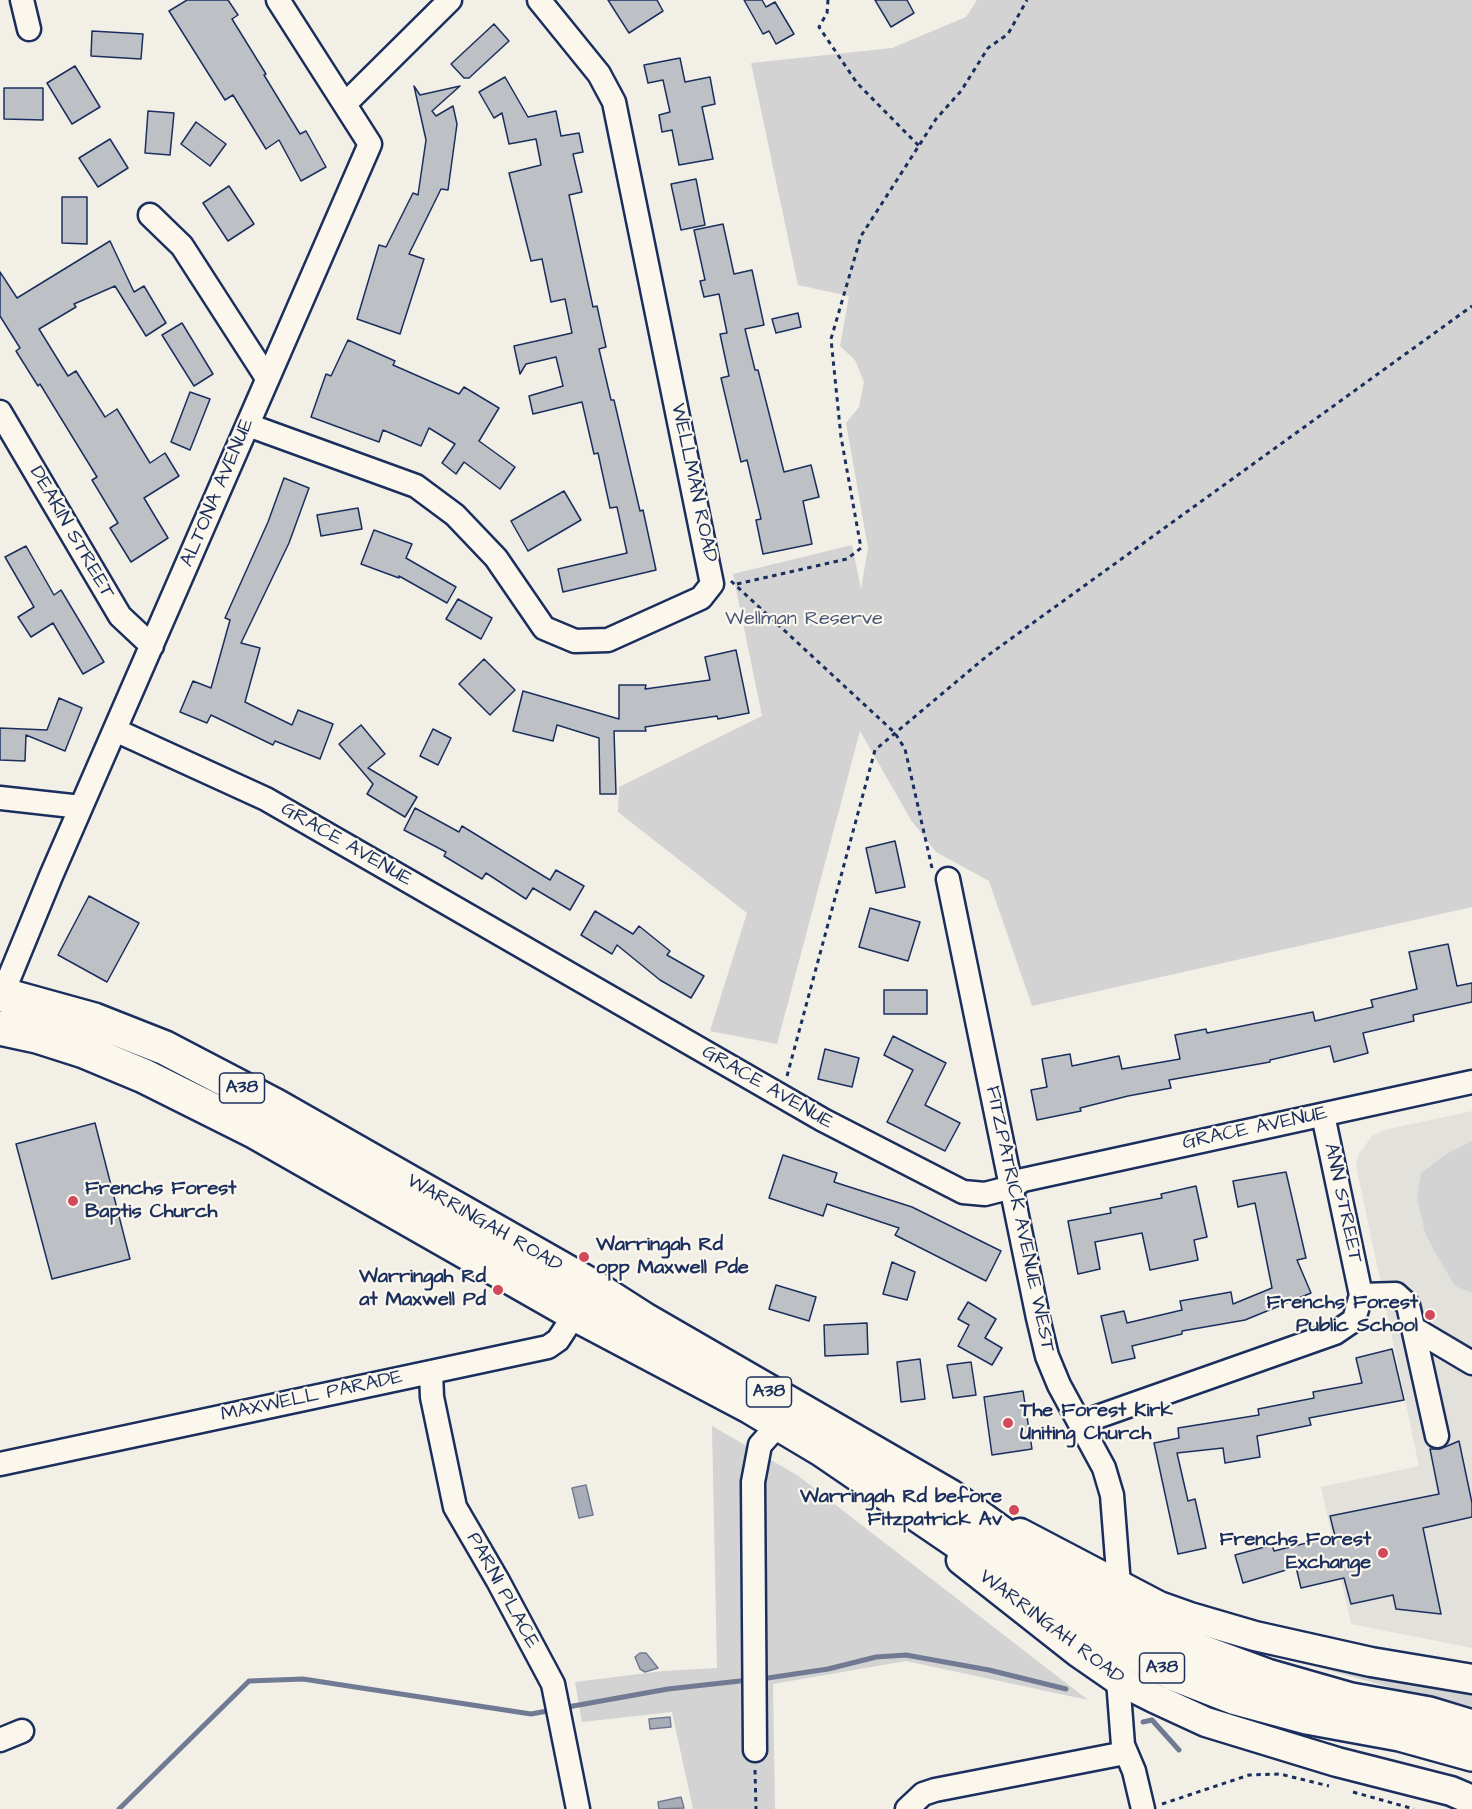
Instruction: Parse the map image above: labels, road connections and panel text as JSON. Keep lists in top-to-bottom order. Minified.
{"streets":{"highway":["A38","WARRINGAH ROAD","MAXWELL PARADE"],"street":["WELLMAN ROAD","ALTONA AVENUE","DEAKIN STREET","GRACE AVENUE","ANN STREET","FITZPATRICK AVENUE WEST","PARNI PLACE"]},"crossings":[["WELLMAN ROAD","ALTONA AVENUE"],["ALTONA AVENUE","DEAKIN STREET"],["ALTONA AVENUE","GRACE AVENUE"],["ALTONA AVENUE","WARRINGAH ROAD"],["GRACE AVENUE","ANN STREET"],["GRACE AVENUE","FITZPATRICK AVENUE WEST"],["FITZPATRICK AVENUE WEST","WARRINGAH ROAD"],["WARRINGAH ROAD","MAXWELL PARADE"],["MAXWELL PARADE","PARNI PLACE"]],"parks":["Wellman Reserve"],"places":["Frenchs Forest Baptis Church","Warringah Rd opp Maxwell Pde","Warringah Rd at Maxwell Pd","Frenchs Forest Public School","The Forest Kirk Uniting Church","Warringah Rd before Fitzpatrick Av","Frenchs Forest Exchange"]}
